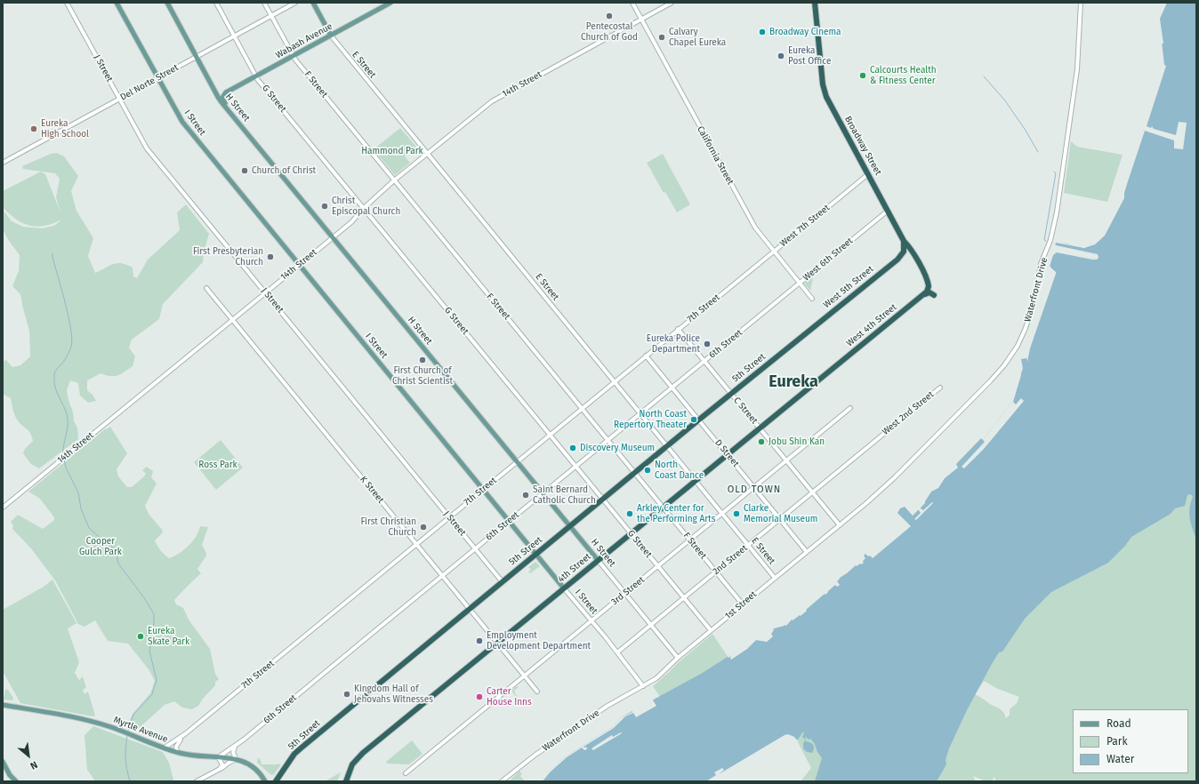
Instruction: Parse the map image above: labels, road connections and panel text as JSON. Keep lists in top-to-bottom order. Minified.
{"streets":{"highway":["Broadway Street","West 5th Street","West 4th Street","5th Street","4th Street"],"main road":["Wabash Avenue","E Street","H Street","I Street","Myrtle Avenue"],"street":["J Street","Del Norte Street","F Street","14th Street","G Street","California Street","West 7th Street","West 6th Street","Waterfront Drive","7th Street","6th Street","C Street","West 2nd Street","D Street","K Street","2nd Street","3rd Street","1st Street"]},"crossings":[["Wabash Avenue","E Street"],["Wabash Avenue","F Street"],["Wabash Avenue","G Street"],["Wabash Avenue","H Street"],["E Street","14th Street"],["E Street","7th Street"],["E Street","6th Street"],["E Street","5th Street"],["E Street","2nd Street"],["E Street","4th Street"],["E Street","3rd Street"],["E Street","1st Street"],["J Street","Del Norte Street"],["J Street","14th Street"],["J Street","7th Street"],["J Street","6th Street"],["J Street","5th Street"],["Del Norte Street","F Street"],["Del Norte Street","G Street"],["Del Norte Street","H Street"],["Del Norte Street","I Street"],["F Street","14th Street"],["F Street","7th Street"],["F Street","6th Street"],["F Street","5th Street"],["F Street","2nd Street"],["F Street","4th Street"],["F Street","3rd Street"],["F Street","1st Street"],["14th Street","G Street"],["14th Street","H Street"],["14th Street","I Street"],["14th Street","California Street"],["14th Street","K Street"],["G Street","7th Street"],["G Street","6th Street"],["G Street","5th Street"],["G Street","2nd Street"],["G Street","4th Street"],["G Street","3rd Street"],["G Street","1st Street"],["H Street","7th Street"],["H Street","6th Street"],["H Street","5th Street"],["H Street","2nd Street"],["H Street","4th Street"],["H Street","3rd Street"],["H Street","1st Street"],["I Street","Waterfront Drive"],["I Street","7th Street"],["I Street","6th Street"],["I Street","5th Street"],["I Street","2nd Street"],["I Street","4th Street"],["I Street","3rd Street"],["I Street","1st Street"],["Broadway Street","West 7th Street"],["Broadway Street","West 6th Street"],["Broadway Street","West 4th Street"],["California Street","West 7th Street"],["California Street","West 6th Street"],["West 7th Street","7th Street"],["West 6th Street","6th Street"],["West 5th Street","5th Street"],["Waterfront Drive","C Street"],["Waterfront Drive","1st Street"],["7th Street","C Street"],["7th Street","D Street"],["7th Street","K Street"],["West 4th Street","4th Street"],["6th Street","C Street"],["6th Street","D Street"],["6th Street","K Street"],["6th Street","Myrtle Avenue"],["5th Street","C Street"],["5th Street","D Street"],["5th Street","K Street"],["C Street","2nd Street"],["C Street","4th Street"],["C Street","3rd Street"],["C Street","1st Street"],["West 2nd Street","2nd Street"],["D Street","2nd Street"],["D Street","4th Street"],["D Street","3rd Street"],["D Street","1st Street"],["K Street","4th Street"],["K Street","3rd Street"]],"districts":["Eureka","OLD TOWN"],"parks":["Hammond Park","Ross Park","Cooper Gulch Park"],"places":["Pentecostal Church of God","Broadway Cinema","Calvary Chapel Eureka","Eureka Post Office","Calcourts Health & Fitness Center","Eureka High School","Church of Christ","Christ Episcopal Church","First Presbyterian Church","Eureka Police Department","First Church of Christ Scientist","North Coast Repertory Theater","Jobu Shin Kan","Discovery Museum","North Coast Dance","Saint Bernard Catholic Church","Arkley Center for the Performing Arts","Clarke Memorial Museum","First Christian Church","Eureka Skate Park","Employment Development Department","Kingdom Hall of Jehovahs Witnesses","Carter House Inns"],"legend":["Road","Park","Water"],"north":"bottom right"}
